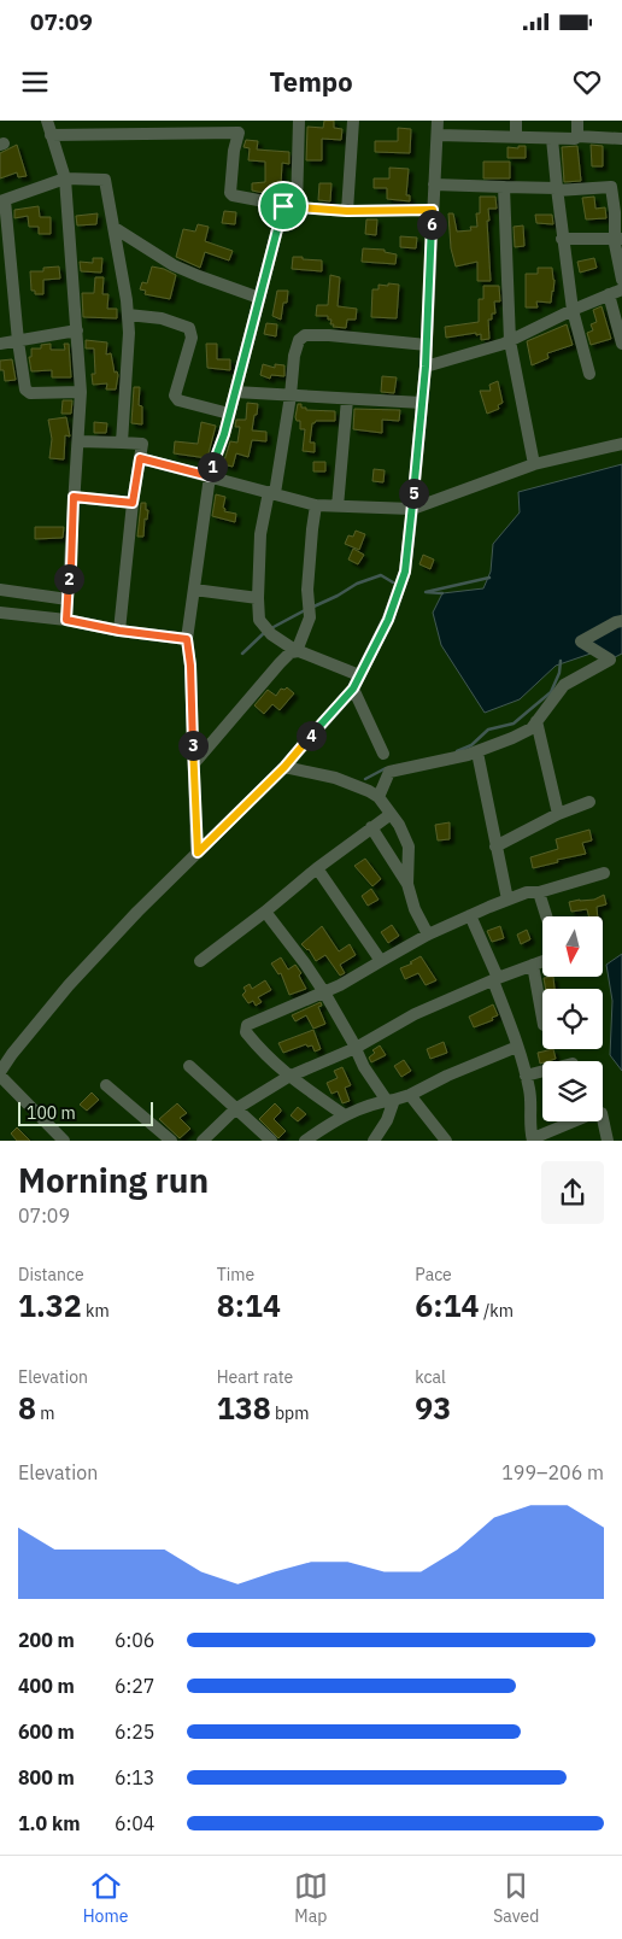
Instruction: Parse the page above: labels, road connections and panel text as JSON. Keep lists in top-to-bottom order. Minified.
{"scale_bar":"100 m","north":"bottom","page":{"status":"07:09","header":"Tempo","pins":["6","1","5","2","4","3"],"scale":"100 m","heading":["Morning run","07:09"],"stats":[["Distance","1.32 km"],["Time","8:14"],["Pace","6:14 /km"],["Elevation","8 m"],["Heart rate","138 bpm"],["kcal","93"]],"chart":["Elevation","199–206 m"],"list":[{"name":"200 m","note":"6:06"},{"name":"400 m","note":"6:27"},{"name":"600 m","note":"6:25"},{"name":"800 m","note":"6:13"},{"name":"1.0 km","note":"6:04"}],"tabs":["Home","Map","Saved"]}}
